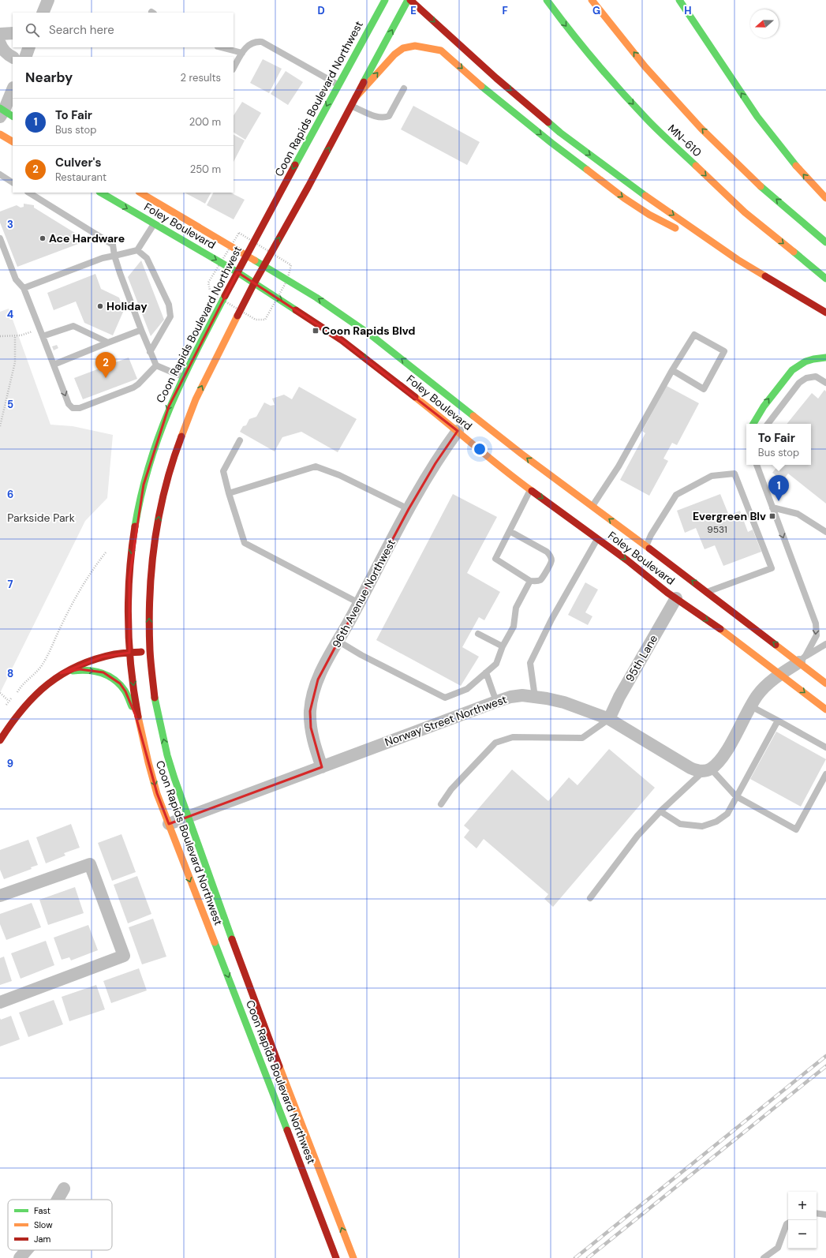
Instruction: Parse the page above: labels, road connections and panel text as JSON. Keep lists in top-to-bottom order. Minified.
{"streets":{"main road":["Coon Rapids Boulevard Northwest","MN-610","Foley Boulevard"],"street":["96th Avenue Northwest","95th Lane","Norway Street Northwest"]},"crossings":[["Coon Rapids Boulevard Northwest","Foley Boulevard"],["Coon Rapids Boulevard Northwest","Norway Street Northwest"],["Foley Boulevard","96th Avenue Northwest"],["Foley Boulevard","95th Lane"],["96th Avenue Northwest","Norway Street Northwest"],["95th Lane","Norway Street Northwest"]],"parks":["Parkside Park"],"places":{"other":["Ace Hardware","Holiday"],"transit":["Coon Rapids Blvd","Evergreen Blv"]},"house_numbers":["9531"],"legend":["Fast","Slow","Jam"],"north":"left","page":{"search":"Search here","heading":["Nearby","2 results"],"list":[{"mark":"1","name":"To Fair","note":"Bus stop","value":"200 m"},{"mark":"2","name":"Culver's","note":"Restaurant","value":"250 m"}],"pins":["2","1"],"popup":["To Fair","Bus stop"],"map_buttons":["+","−"]},"grid":{"columns":["D","E","F","G","H"],"rows":["3","4","5","6","7","8","9"]}}
